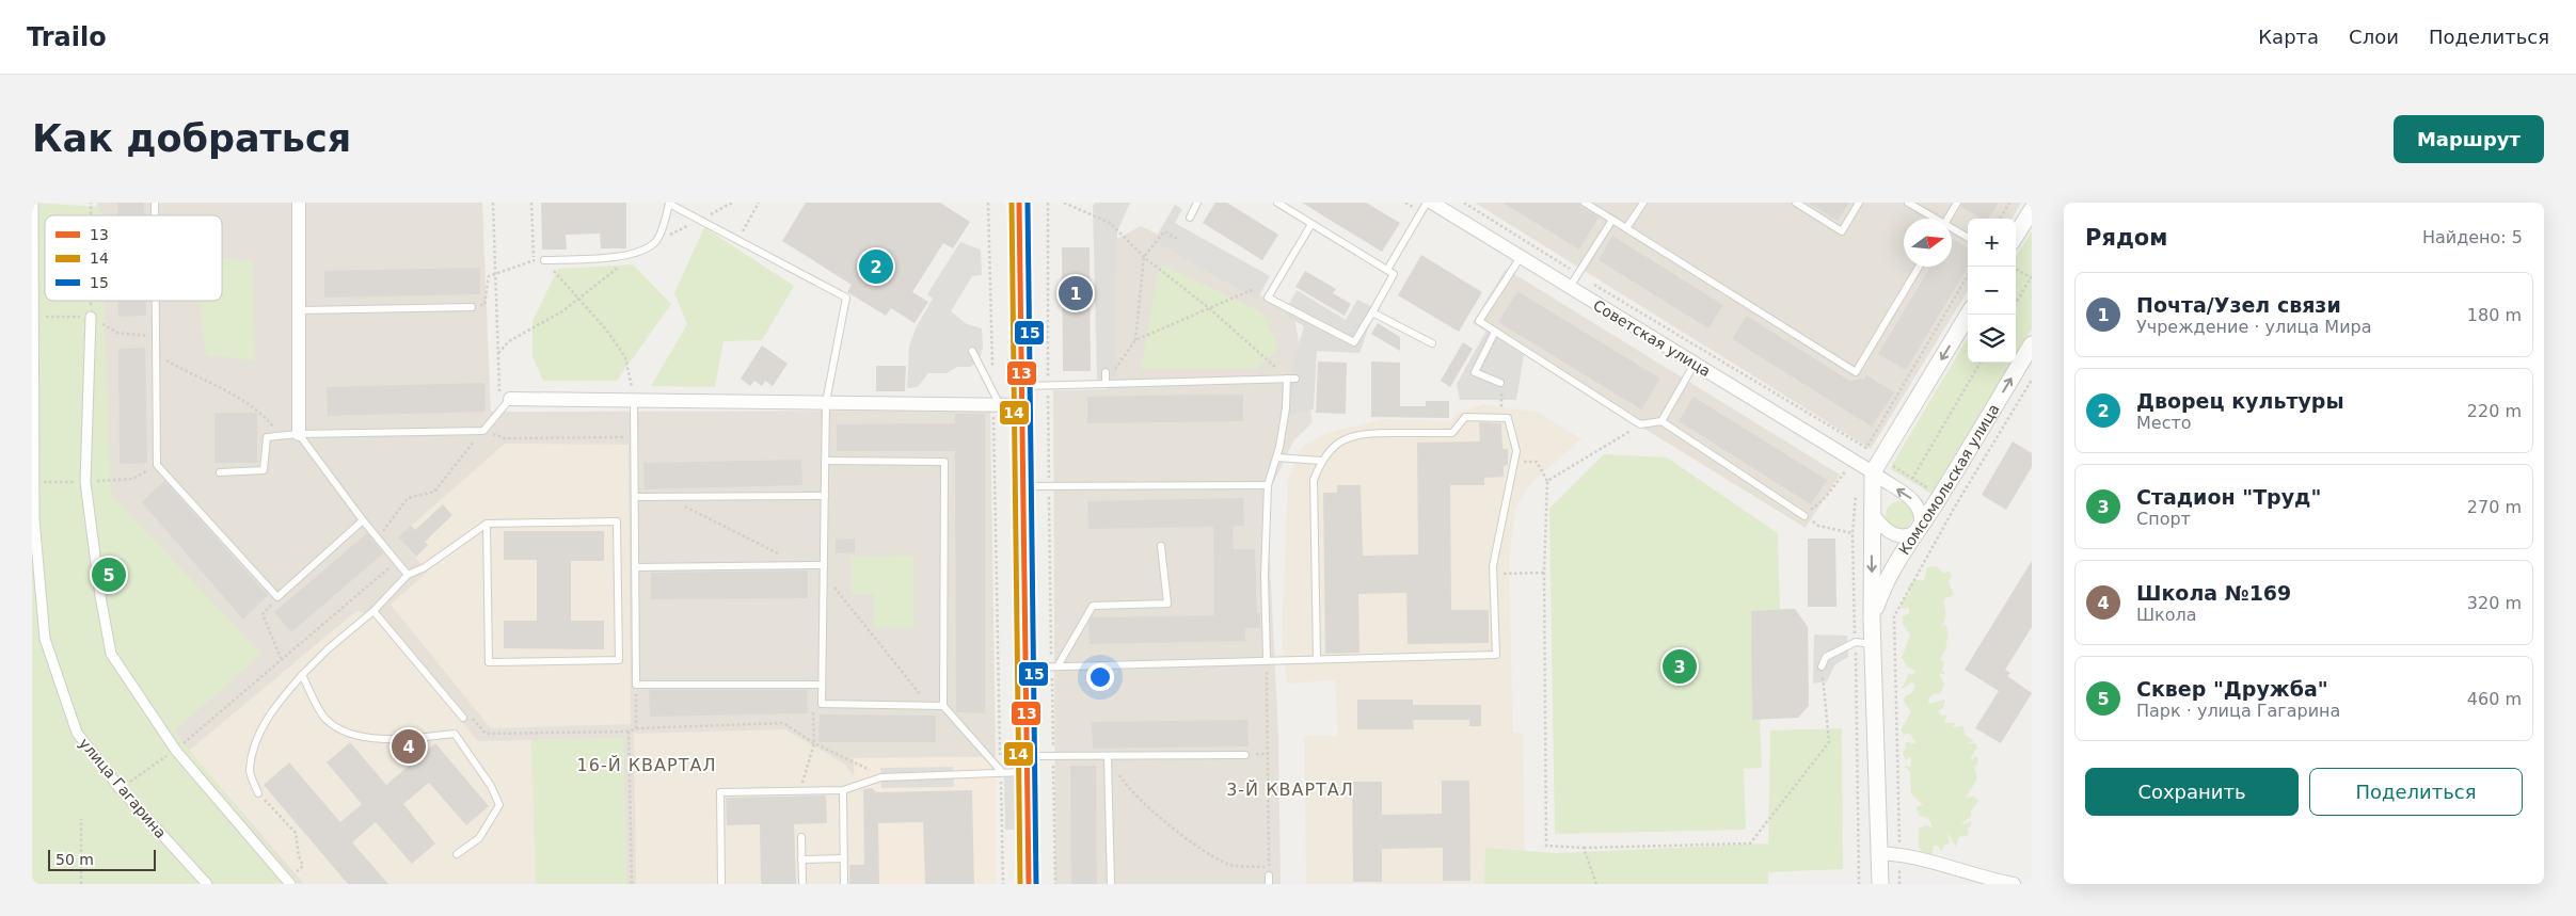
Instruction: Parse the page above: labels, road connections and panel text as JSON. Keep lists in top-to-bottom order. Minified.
{"streets":{"street":["Советская улица","Комсомольская улица","улица Гагарина"]},"crossings":[["Советская улица","Комсомольская улица"]],"districts":["16-Й КВАРТАЛ","3-Й КВАРТАЛ"],"lines":["transit line 13","transit line 14","transit line 15"],"legend":["13","14","15"],"scale_bar":"50 m","north":"right","page":{"header":"Trailo","nav":["Карта","Слои","Поделиться"],"buttons":["Маршрут",["Сохранить","Поделиться"]],"title":"Как добраться","heading":["Рядом","Найдено: 5"],"map_buttons":["+","−"],"pins":["2","1","5","3","4"],"list":[{"mark":"1","name":"Почта/Узел связи","note":"Учреждение · улица Мира","value":"180 m"},{"mark":"2","name":"Дворец культуры","note":"Место","value":"220 m"},{"mark":"3","name":"Стадион \"Труд\"","note":"Спорт","value":"270 m"},{"mark":"4","name":"Школа №169","note":"Школа","value":"320 m"},{"mark":"5","name":"Сквер \"Дружба\"","note":"Парк · улица Гагарина","value":"460 m"}],"scale":"50 m"}}
